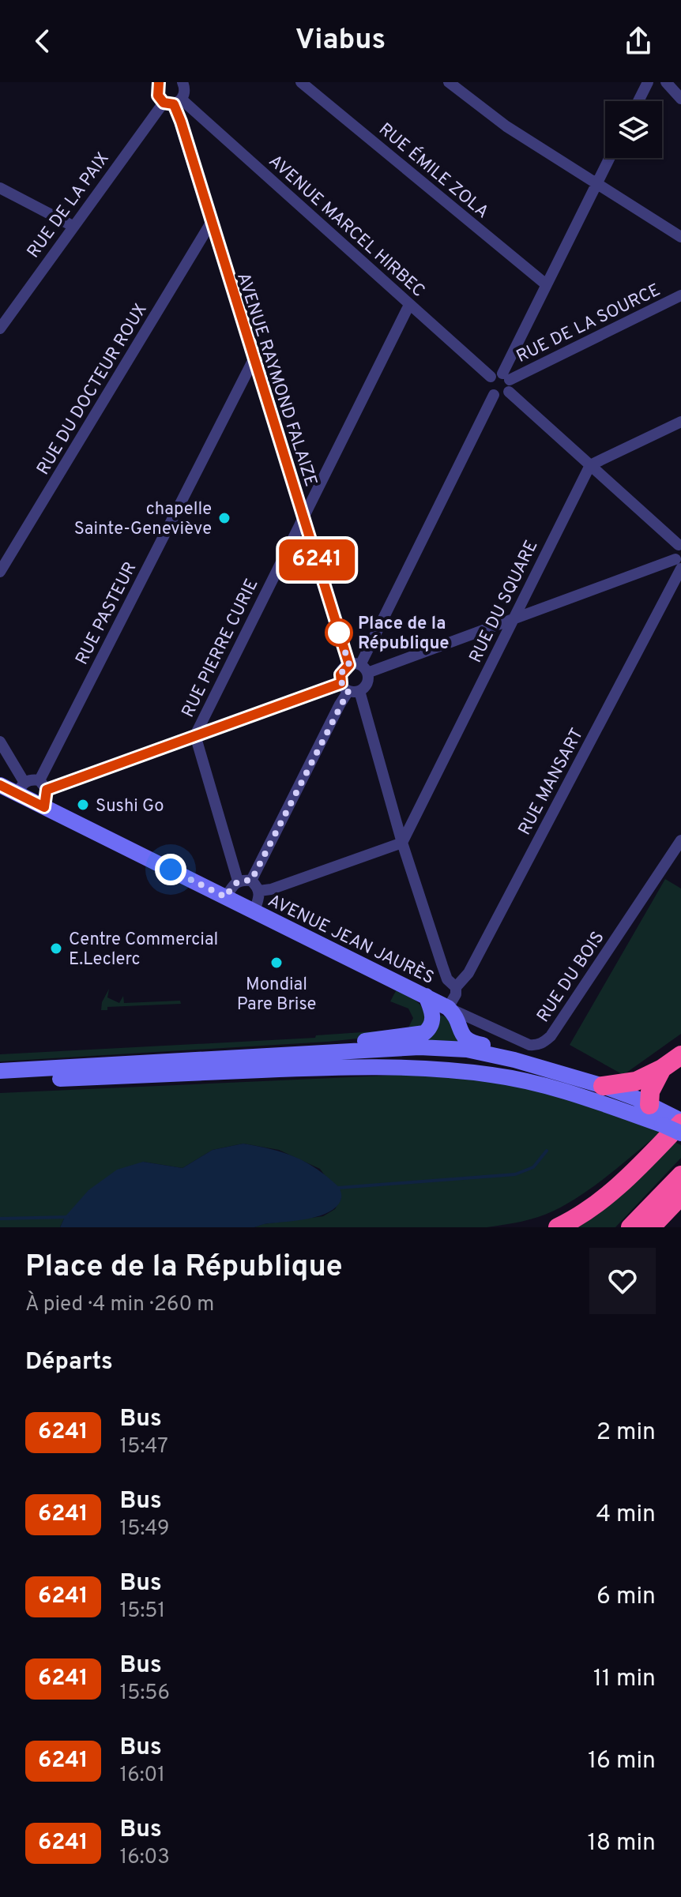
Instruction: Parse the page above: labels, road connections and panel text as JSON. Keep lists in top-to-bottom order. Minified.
{"streets":{"main road":["AVENUE JEAN JAURÈS"],"street":["RUE ÉMILE ZOLA","RUE DE LA PAIX","AVENUE MARCEL HIRBEC","RUE DE LA SOURCE","AVENUE RAYMOND FALAIZE","RUE DU DOCTEUR ROUX","RUE DU SQUARE","RUE PASTEUR","RUE PIERRE CURIE","RUE MANSART","RUE DU BOIS"]},"crossings":[["RUE DE LA PAIX","AVENUE MARCEL HIRBEC"],["RUE DE LA PAIX","AVENUE RAYMOND FALAIZE"],["AVENUE MARCEL HIRBEC","RUE DE LA SOURCE"],["AVENUE MARCEL HIRBEC","AVENUE RAYMOND FALAIZE"],["AVENUE MARCEL HIRBEC","RUE DU SQUARE"],["AVENUE MARCEL HIRBEC","RUE PIERRE CURIE"],["AVENUE MARCEL HIRBEC","RUE MANSART"],["AVENUE RAYMOND FALAIZE","RUE DU DOCTEUR ROUX"],["AVENUE RAYMOND FALAIZE","RUE PASTEUR"],["AVENUE RAYMOND FALAIZE","RUE PIERRE CURIE"],["RUE PASTEUR","AVENUE JEAN JAURÈS"],["RUE MANSART","AVENUE JEAN JAURÈS"],["RUE MANSART","RUE DU BOIS"],["AVENUE JEAN JAURÈS","RUE DU BOIS"]],"places":["chapelle Sainte-Geneviève","Place de la République","Sushi Go","Centre Commercial E.Leclerc","Mondial Pare Brise"],"lines":["bus line 6241"],"page":{"header":"Viabus","on_map":"6241","heading":[["Place de la République","À pied · 4 min · 260 m"],"Départs"],"list":[{"mark":"6241","name":"Bus","note":"15:47","value":"2 min"},{"mark":"6241","name":"Bus","note":"15:49","value":"4 min"},{"mark":"6241","name":"Bus","note":"15:51","value":"6 min"},{"mark":"6241","name":"Bus","note":"15:56","value":"11 min"},{"mark":"6241","name":"Bus","note":"16:01","value":"16 min"},{"mark":"6241","name":"Bus","note":"16:03","value":"18 min"}]}}
